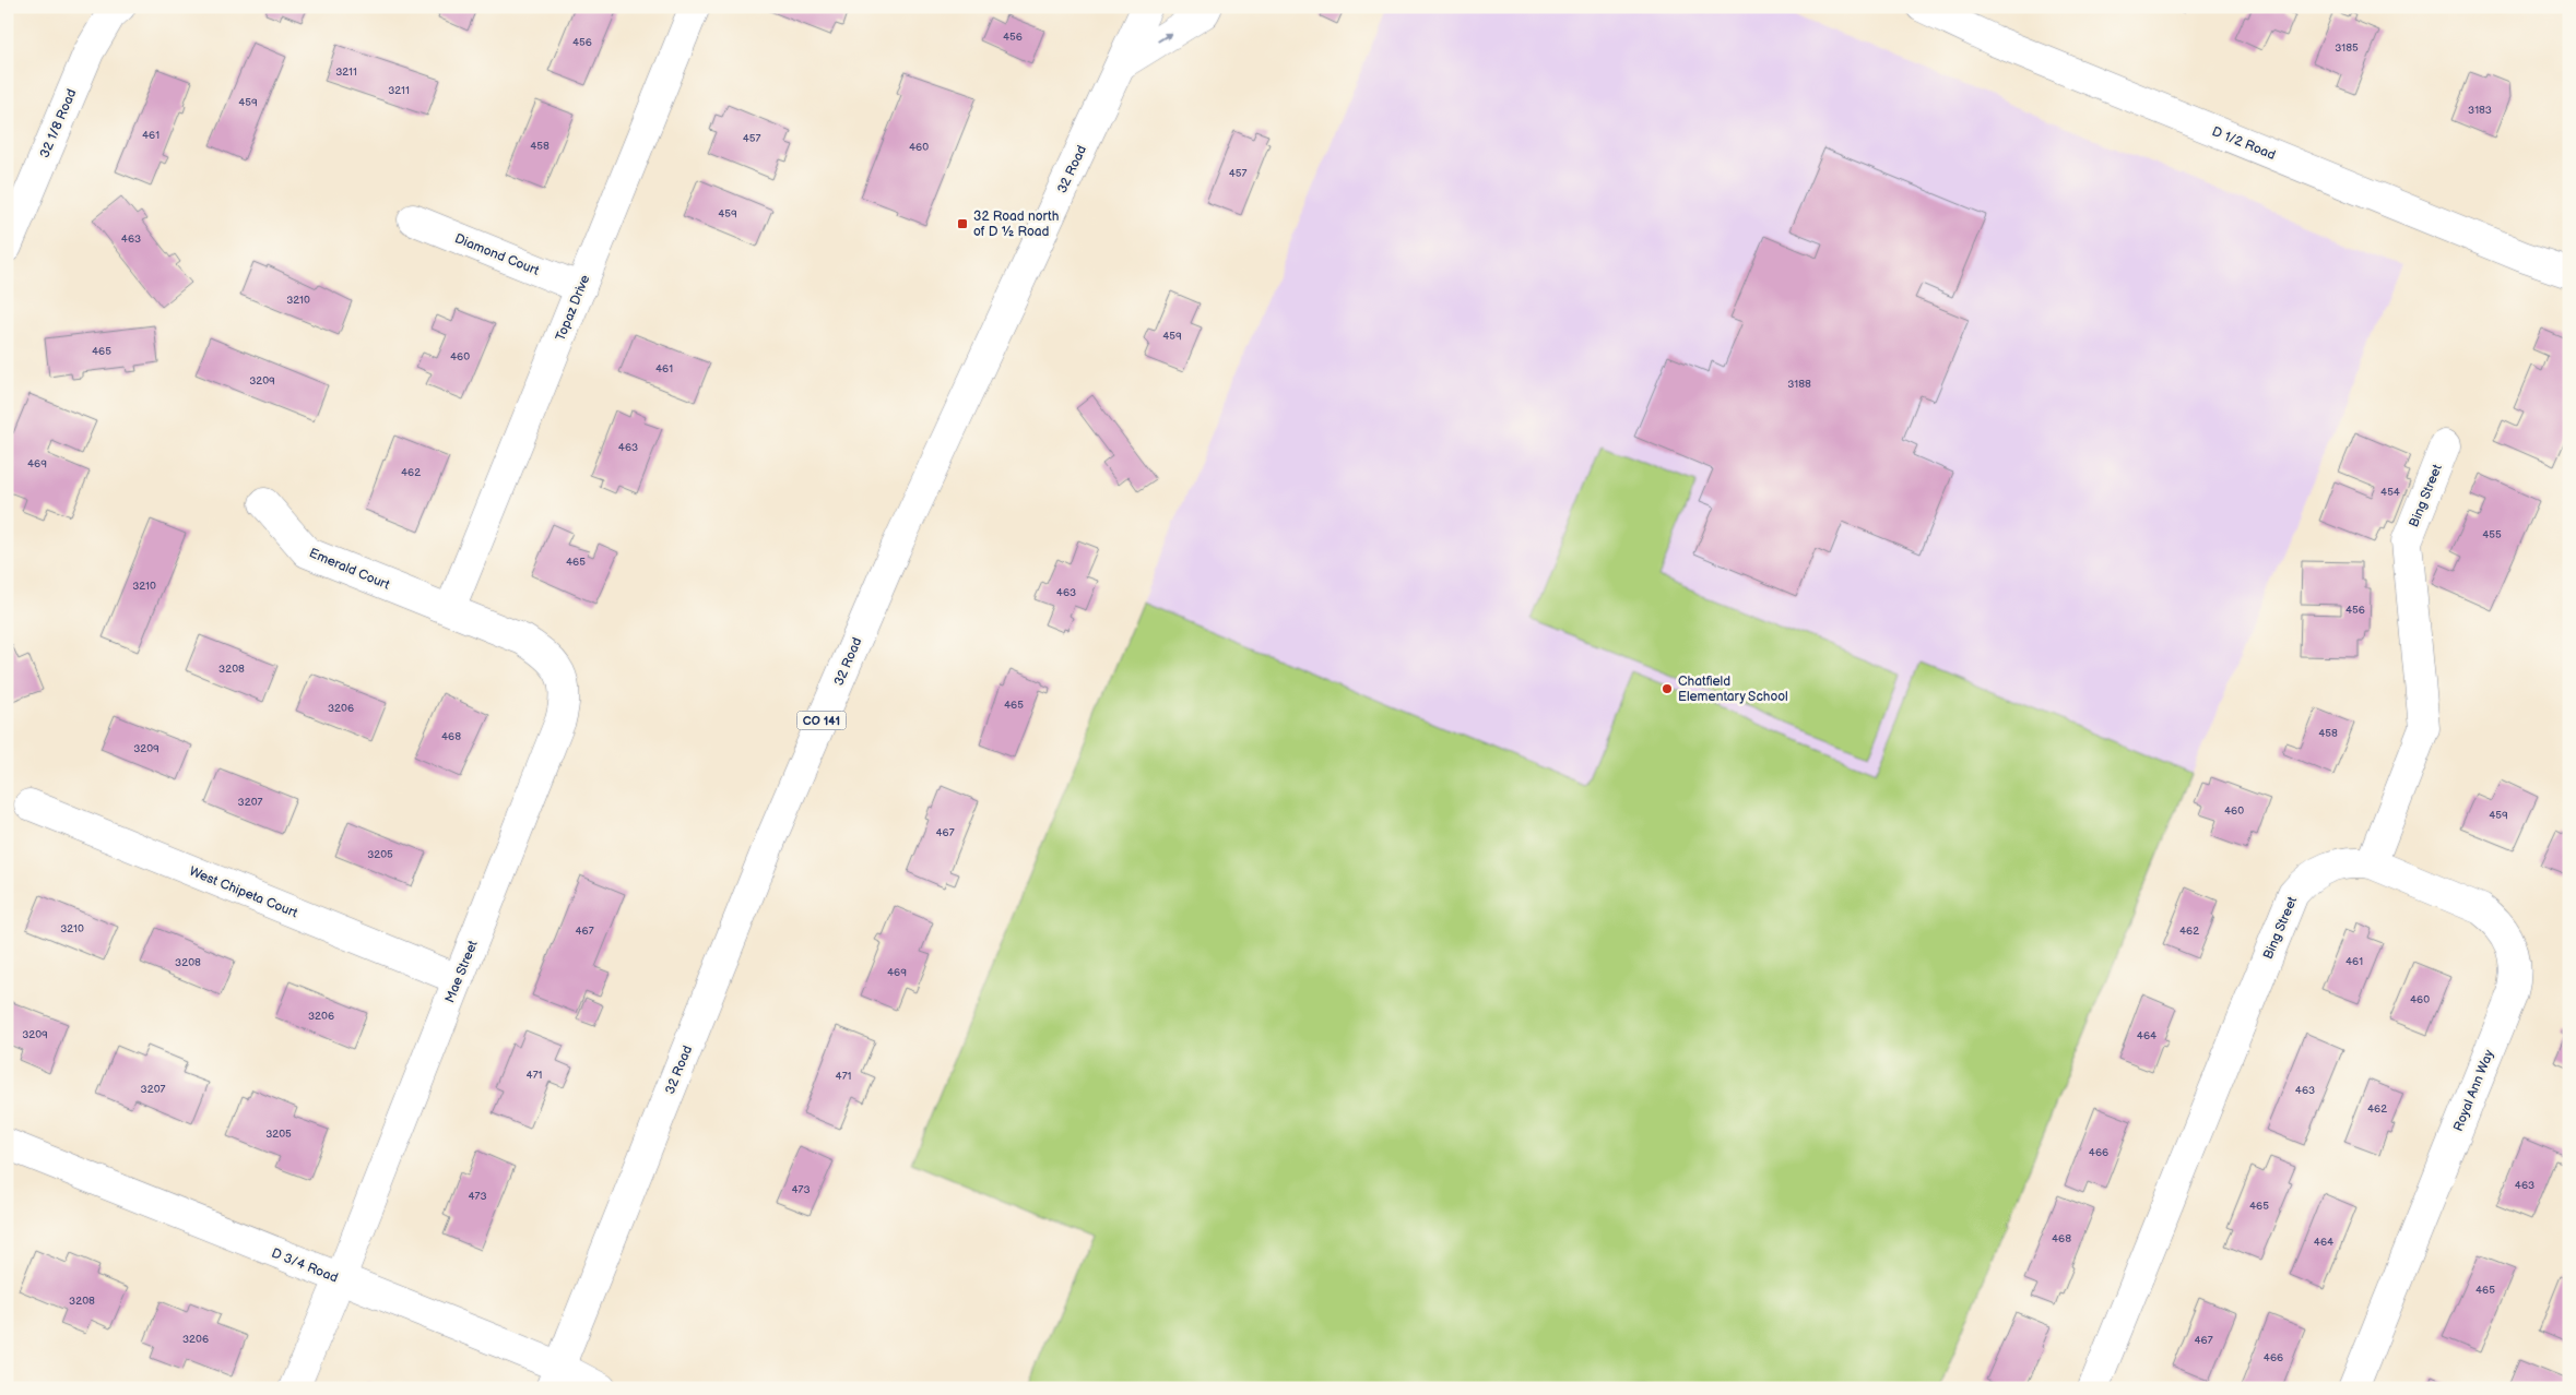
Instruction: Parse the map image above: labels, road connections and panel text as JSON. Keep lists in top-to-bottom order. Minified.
{"streets":{"street":["32 1/8 Road","D 1/2 Road","32 Road","Diamond Court","Topaz Drive","Bing Street","Emerald Court","CO 141","West Chipeta Court","Mae Street","Royal Ann Way","D 3/4 Road"]},"crossings":[["32 Road","D 3/4 Road"],["Diamond Court","Topaz Drive"],["Topaz Drive","Emerald Court"],["Topaz Drive","Mae Street"],["Bing Street","Royal Ann Way"],["Emerald Court","Mae Street"],["West Chipeta Court","Mae Street"],["Mae Street","D 3/4 Road"]],"places":{"transit":["32 Road north of D ½ Road"],"other":["Chatfield Elementary School"]},"house_numbers":["456","456","3185","3211","3211","459","3183","461","457","458","460","457","459","463","3210","459","465","460","461","3209","3188","463","469","462","454","455","465","3210","463","456","3208","465","3206","458","468","3209","3207","460","459","467","3205","3210","467","462","461","3208","469","460","3206","3209","464","471","471","3207","463","462","3205","466","463","473","473","465","468","464","465","3208","3206","467","466"]}
